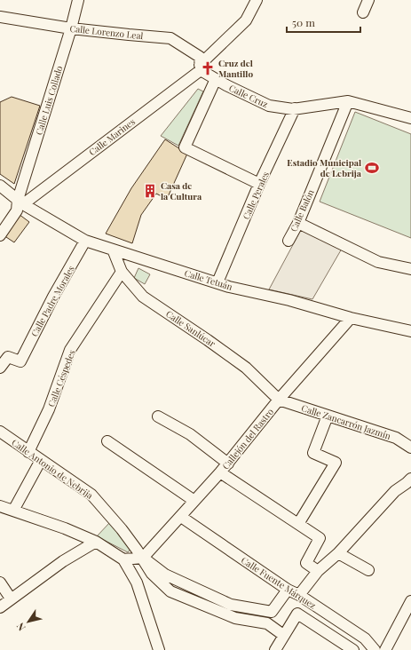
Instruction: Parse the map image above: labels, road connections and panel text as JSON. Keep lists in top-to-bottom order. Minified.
{"streets":{"street":["Calle Lorenzo Leal","Calle Cruz","Calle Luis Collado","Calle Marines","Calle Perales","Calle Balón","Calle Tetuán","Calle Padre Morales","Calle Sanlúcar","Calle Céspedes","Calle Zancarrón Jazmín","Callejón del Rastro","Calle Antonio de Nebrija","Calle Fuente Márquez"]},"crossings":[["Calle Lorenzo Leal","Calle Cruz"],["Calle Lorenzo Leal","Calle Luis Collado"],["Calle Lorenzo Leal","Calle Marines"],["Calle Cruz","Calle Marines"],["Calle Cruz","Calle Perales"],["Calle Cruz","Calle Balón"],["Calle Luis Collado","Calle Marines"],["Calle Luis Collado","Calle Tetuán"],["Calle Marines","Calle Tetuán"],["Calle Perales","Calle Tetuán"],["Calle Tetuán","Calle Padre Morales"],["Calle Tetuán","Calle Sanlúcar"],["Calle Tetuán","Callejón del Rastro"],["Calle Sanlúcar","Calle Céspedes"],["Calle Sanlúcar","Calle Zancarrón Jazmín"],["Calle Sanlúcar","Callejón del Rastro"],["Calle Céspedes","Calle Antonio de Nebrija"],["Calle Zancarrón Jazmín","Callejón del Rastro"],["Callejón del Rastro","Calle Antonio de Nebrija"],["Callejón del Rastro","Calle Fuente Márquez"]],"places":{"church":["Cruz del Mantillo"],"sports":["Estadio Municipal de Lebrija"],"building":["Casa de la Cultura"]},"scale_bar":"50 m","north":"bottom left"}
